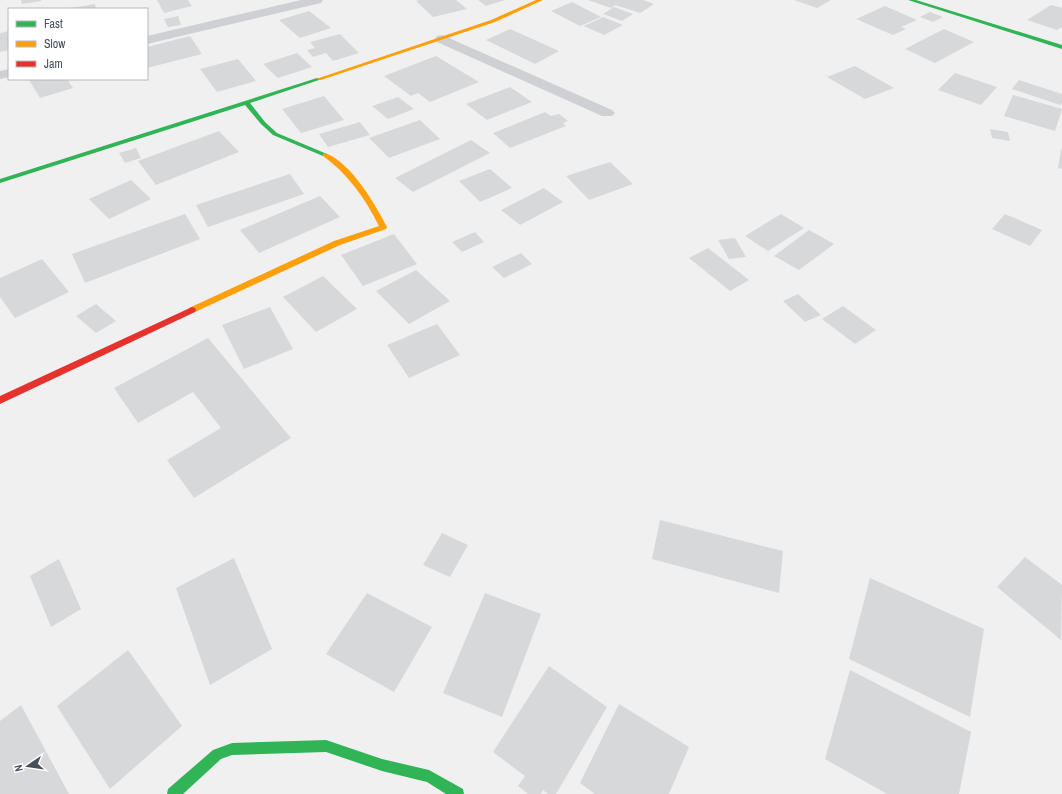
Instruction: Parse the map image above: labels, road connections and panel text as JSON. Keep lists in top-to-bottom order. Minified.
{"legend":["Fast","Slow","Jam"],"north":"left"}
